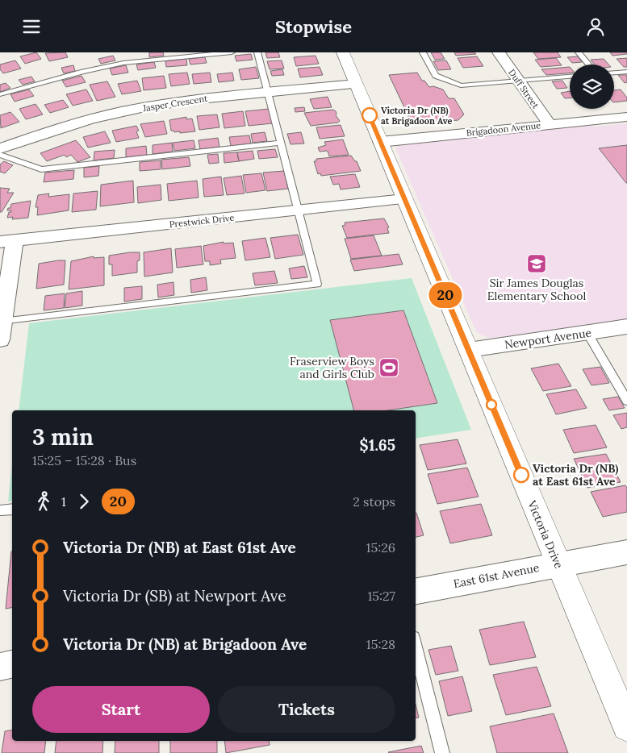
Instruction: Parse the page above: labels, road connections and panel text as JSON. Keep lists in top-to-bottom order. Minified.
{"streets":{"street":["Duff Street","Jasper Crescent","Brigadoon Avenue","Prestwick Drive","Newport Avenue","Victoria Drive","East 61st Avenue"]},"crossings":[["Duff Street","Brigadoon Avenue"],["Jasper Crescent","Victoria Drive"],["Brigadoon Avenue","Victoria Drive"],["Prestwick Drive","Victoria Drive"],["Newport Avenue","Victoria Drive"],["Victoria Drive","East 61st Avenue"]],"places":{"other":["Victoria Dr (NB) at Brigadoon Ave","Victoria Dr (NB) at East 61st Ave"],"school or university":["Sir James Douglas Elementary School"],"sports":["Fraserview Boys and Girls Club"]},"lines":["bus line 20"],"page":{"header":"Stopwise","on_map":"20","heading":["3 min","15:25 – 15:28 · Bus","$1.65"],"legs":["1","20","2 stops"],"list":[{"name":"Victoria Dr (NB) at East 61st Ave","value":"15:26"},{"name":"Victoria Dr (SB) at Newport Ave","value":"15:27"},{"name":"Victoria Dr (NB) at Brigadoon Ave","value":"15:28"}],"buttons":["Start","Tickets"]}}
